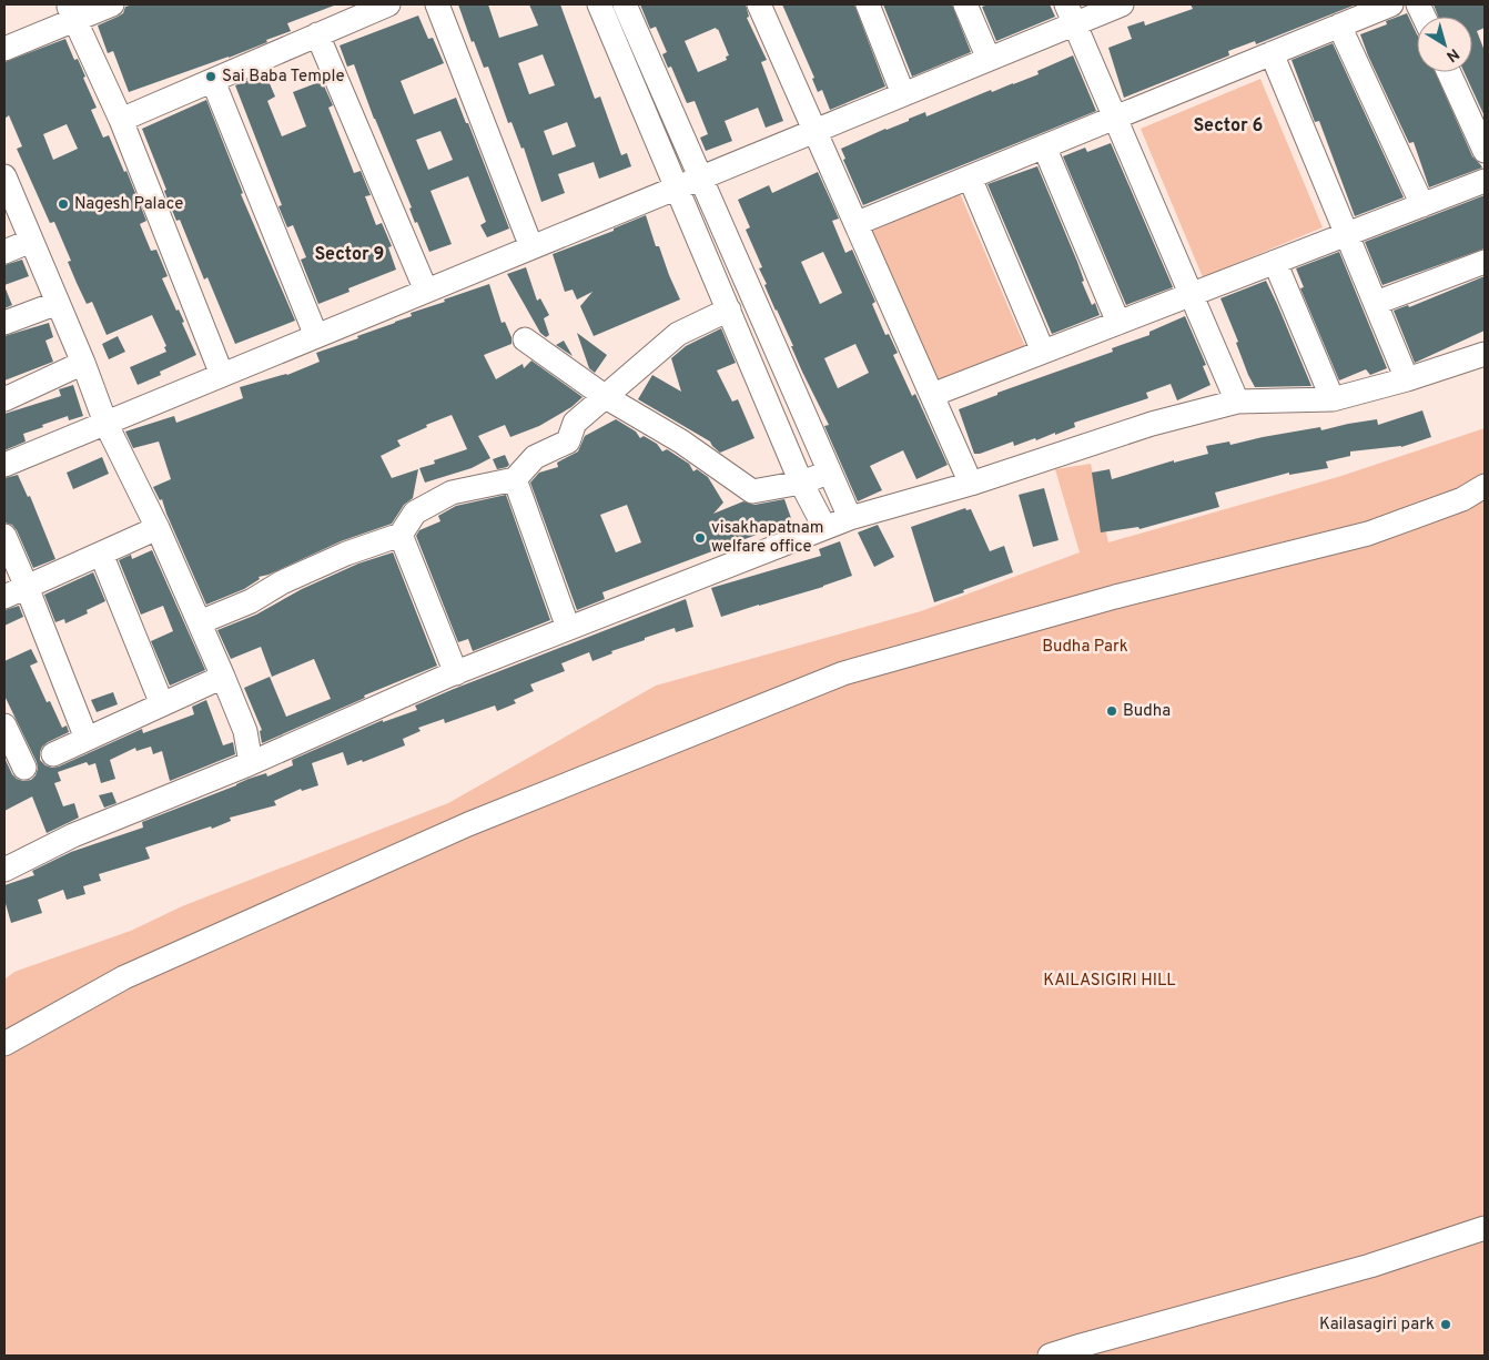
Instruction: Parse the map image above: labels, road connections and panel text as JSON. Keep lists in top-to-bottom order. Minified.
{"districts":["Sector 6","Sector 9"],"parks":["Budha Park","KAILASIGIRI HILL"],"places":["Sai Baba Temple","Nagesh Palace","visakhapatnam welfare office","Budha","Kailasagiri park"],"north":"bottom right"}
